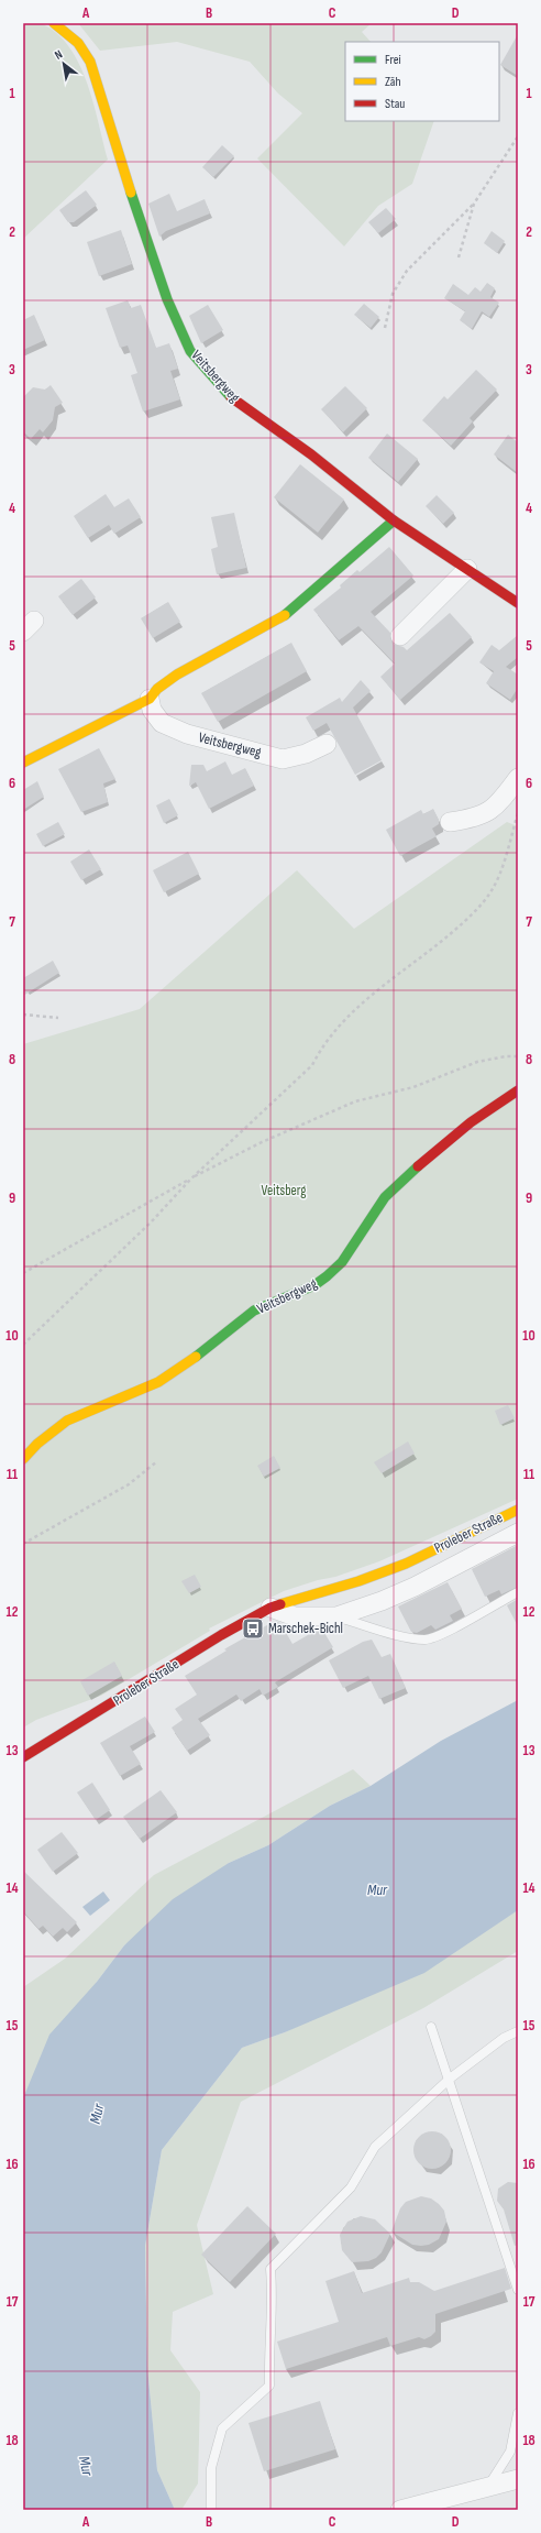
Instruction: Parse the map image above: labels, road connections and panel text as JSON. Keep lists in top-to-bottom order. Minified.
{"streets":{"street":["Veitsbergweg","Proleber Straße"]},"water":["Mur"],"parks":["Veitsberg"],"places":{"bus stop":["Marschek-Bichl"]},"legend":["Frei","Zäh","Stau"],"north":"top left","grid":{"columns":["A","B","C","D"],"rows":["1","2","3","4","5","6","7","8","9","10","11","12","13","14","15","16","17","18"]}}
